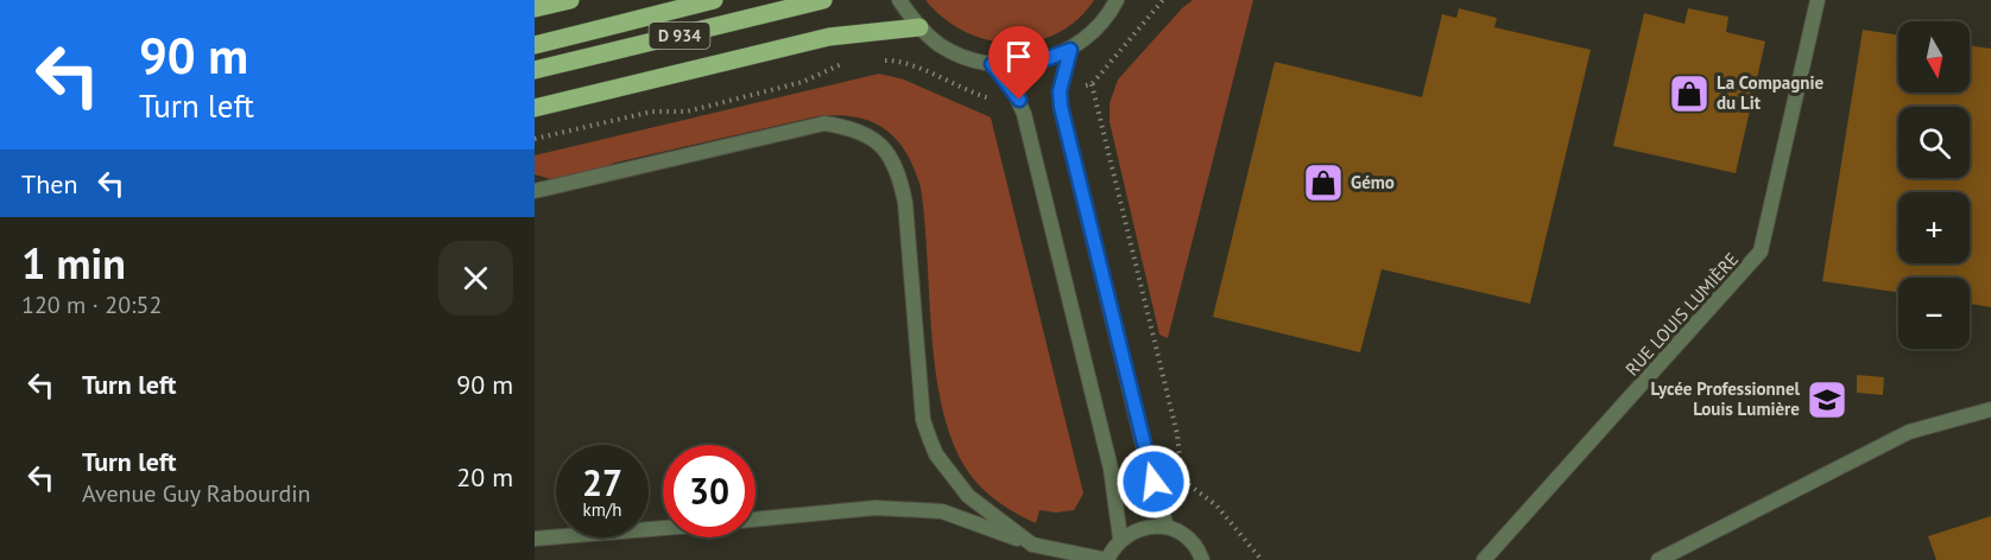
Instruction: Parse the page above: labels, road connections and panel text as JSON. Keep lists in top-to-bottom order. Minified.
{"streets":{"main road":["D 934"],"street":["RUE LOUIS LUMIÈRE"]},"places":{"shop":["La Compagnie du Lit","Gémo"],"school or university":["Lycée Professionnel Louis Lumière"]},"north":"bottom","page":{"turn":["90 m","Turn left"],"map_buttons":["+","−"],"then":"Then","heading":["1 min","120 m · 20:52"],"list":[{"name":"Turn left","value":"90 m"},{"name":"Turn left","note":"Avenue Guy Rabourdin","value":"20 m"}],"speed":"27 km/h","limit":"30"}}
